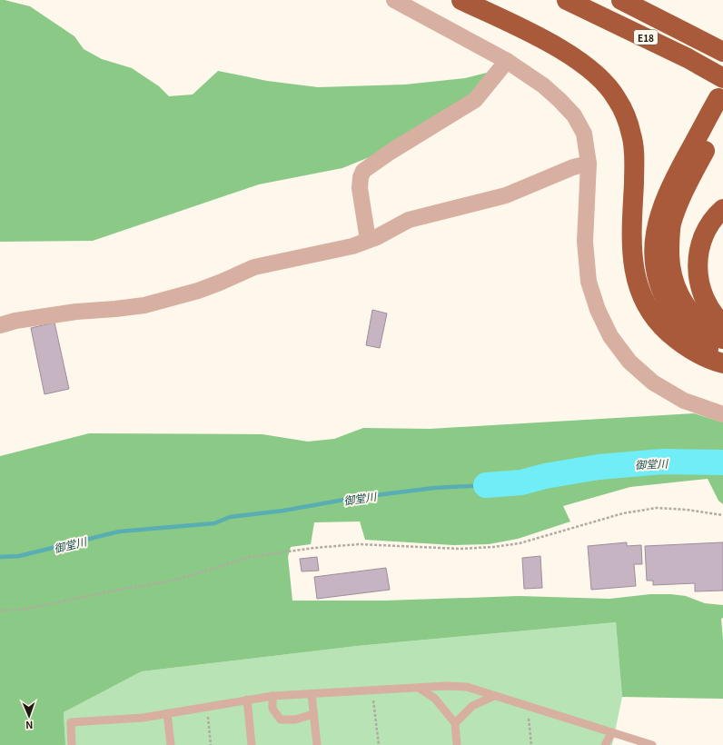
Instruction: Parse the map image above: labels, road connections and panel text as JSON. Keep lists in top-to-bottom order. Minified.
{"streets":{"highway":["E18"]},"water":["御堂川"],"north":"bottom"}
